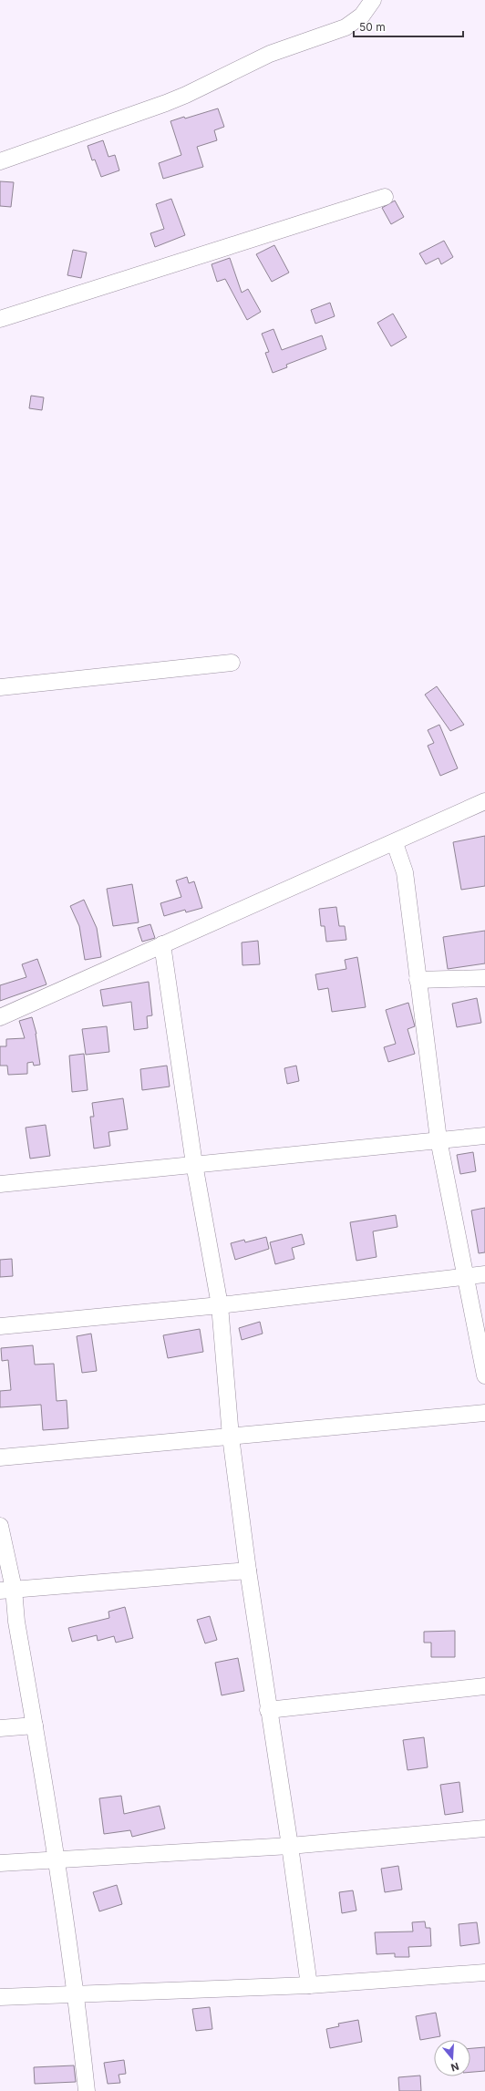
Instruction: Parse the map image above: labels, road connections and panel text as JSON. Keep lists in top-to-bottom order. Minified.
{"scale_bar":"50 m","north":"bottom"}
